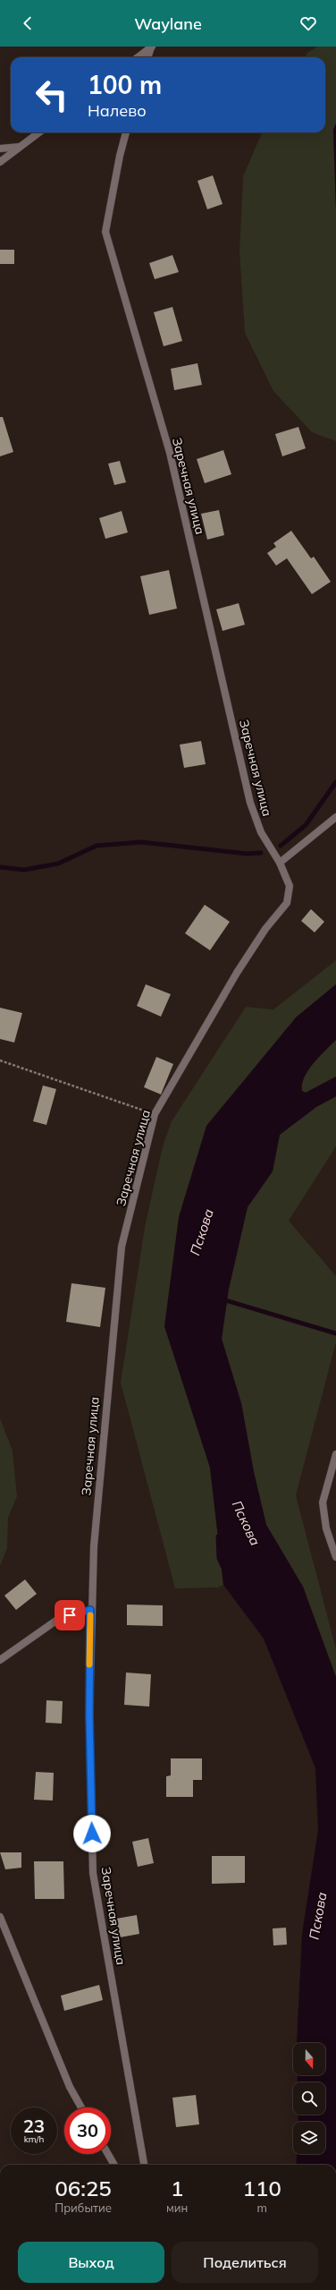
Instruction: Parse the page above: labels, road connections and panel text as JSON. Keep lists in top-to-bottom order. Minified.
{"streets":{"street":["Заречная улица"]},"water":["Пскова"],"north":"bottom","page":{"header":"Waylane","turn":["100 m","Налево"],"speed":"23 km/h","limit":"30","eta":["06:25","Прибытие","1","мин","110","m"],"buttons":["Выход","Поделиться"]}}
